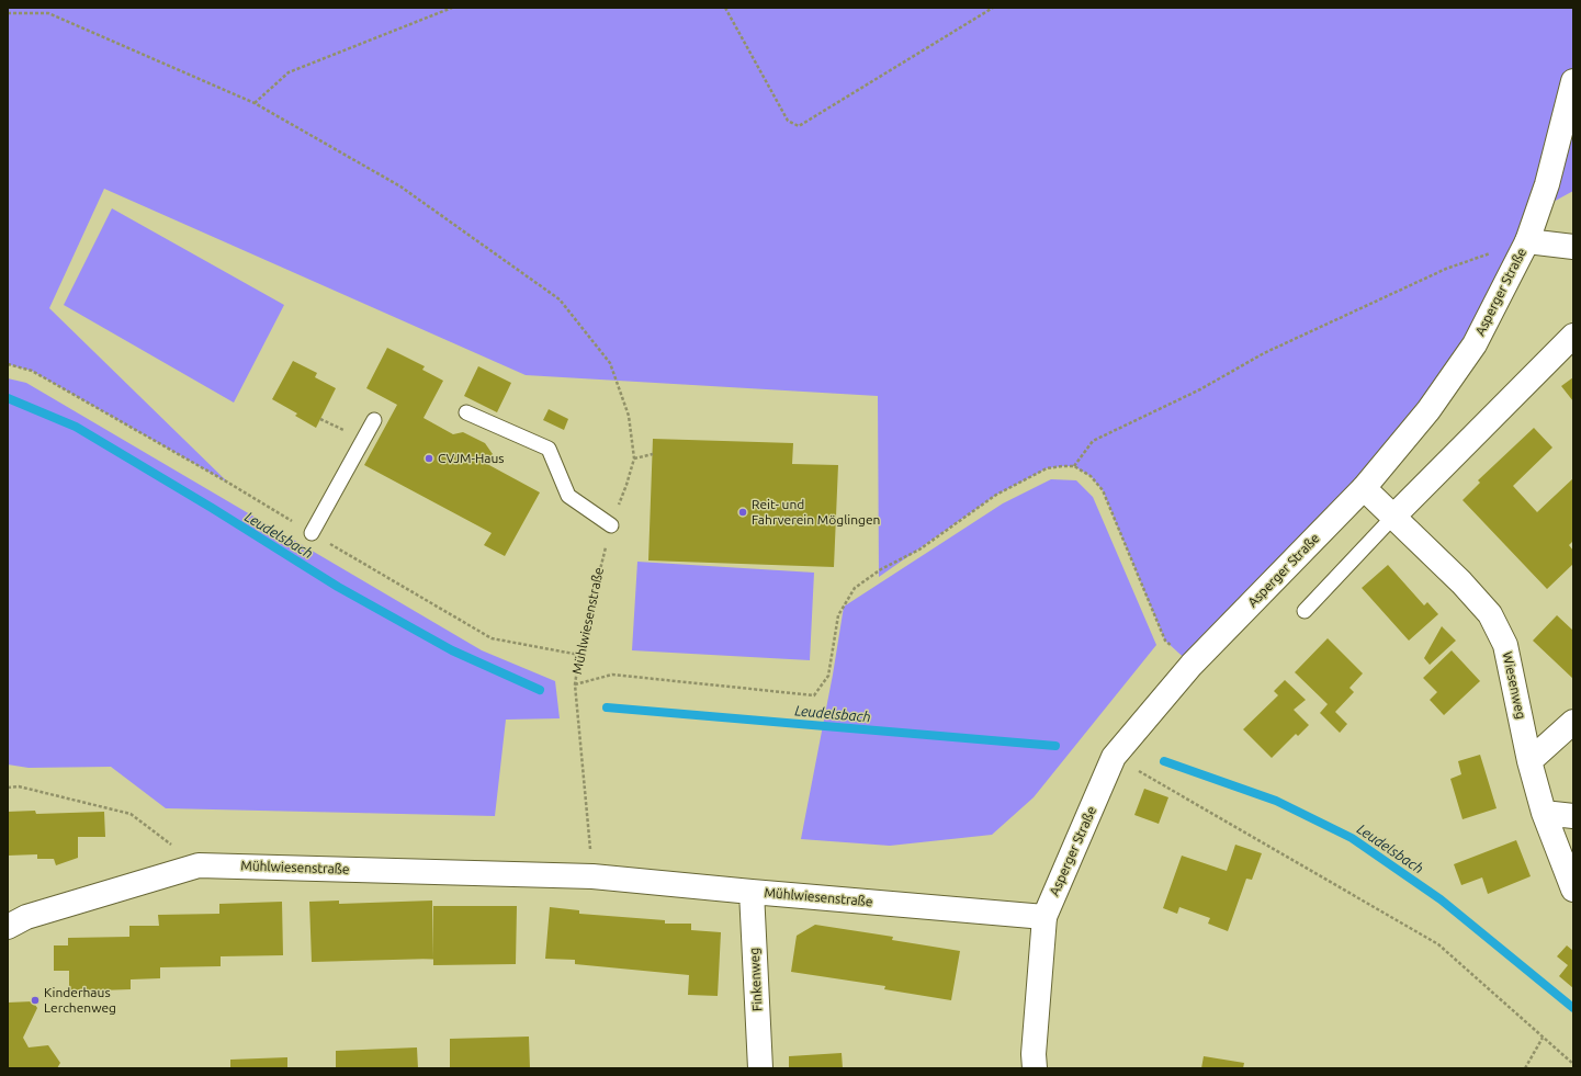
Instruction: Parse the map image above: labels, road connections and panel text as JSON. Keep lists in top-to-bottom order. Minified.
{"streets":{"street":["Asperger Straße","Mühlwiesenstraße","Wiesenweg","Finkenweg"]},"crossings":[["Asperger Straße","Mühlwiesenstraße"],["Asperger Straße","Wiesenweg"],["Mühlwiesenstraße","Finkenweg"]],"water":["Leudelsbach"],"places":["CVJM-Haus","Reit- und Fahrverein Möglingen","Kinderhaus Lerchenweg"]}
